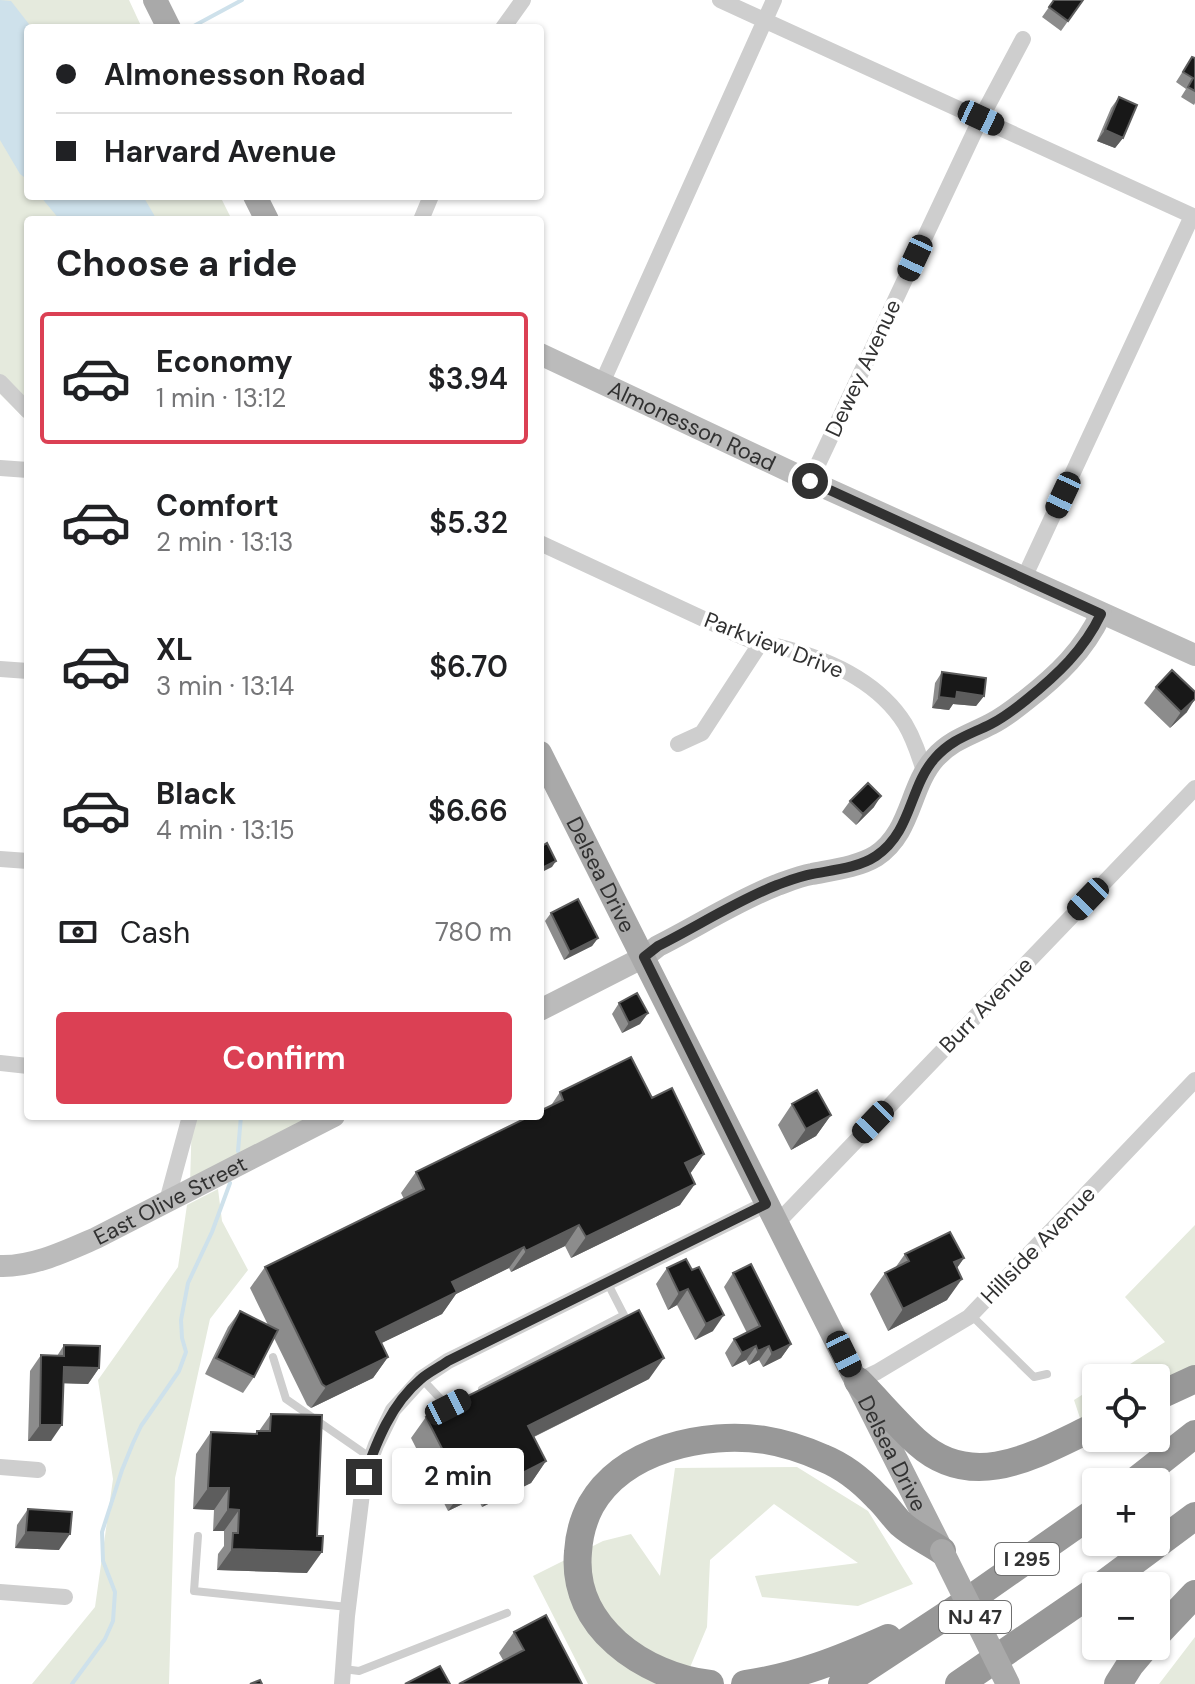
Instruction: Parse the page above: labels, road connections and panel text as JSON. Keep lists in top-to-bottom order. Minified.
{"streets":{"highway":["I 295"],"main road":["Delsea Drive","NJ 47"],"street":["Dewey Avenue","Almonesson Road","Parkview Drive","Burr Avenue","East Olive Street","Hillside Avenue"]},"crossings":[["Dewey Avenue","Almonesson Road"],["Delsea Drive","Burr Avenue"],["Delsea Drive","Hillside Avenue"]],"page":{"banner":["Almonesson Road","Harvard Avenue"],"heading":"Choose a ride","list":[{"name":"Economy","note":"1 min · 13:12","value":"$3.94"},{"name":"Comfort","note":"2 min · 13:13","value":"$5.32"},{"name":"XL","note":"3 min · 13:14","value":"$6.70"},{"name":"Black","note":"4 min · 13:15","value":"$6.66"}],"pay":["Cash","780 m"],"buttons":"Confirm","map_buttons":["+","−"],"bubble":"2 min"}}
